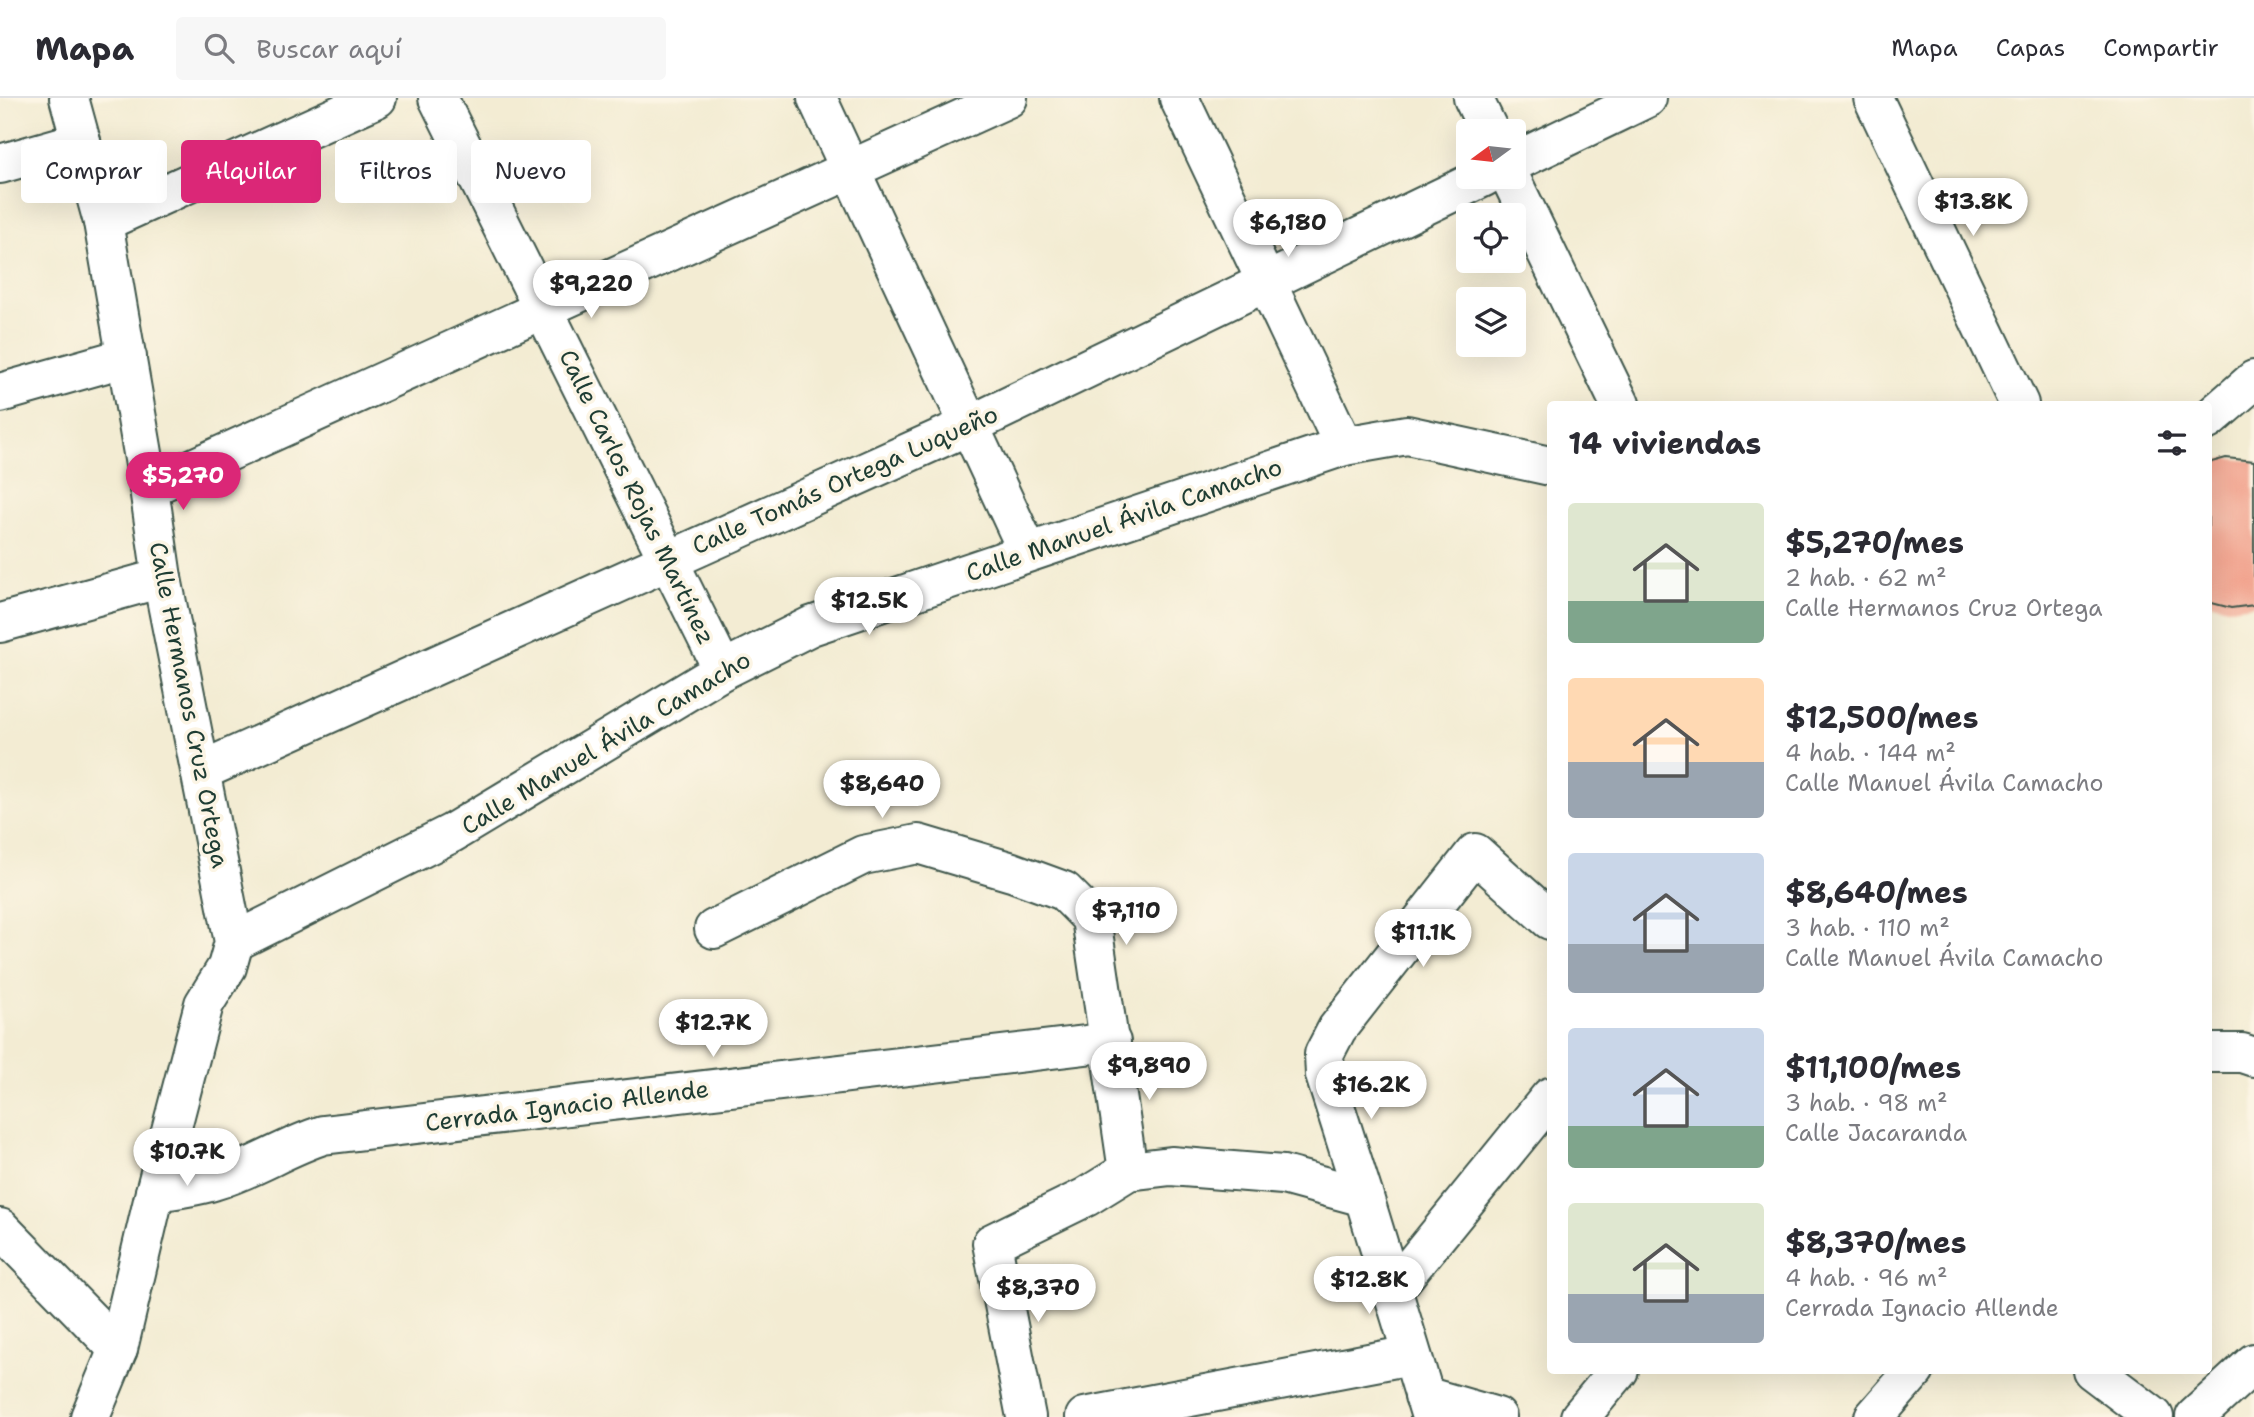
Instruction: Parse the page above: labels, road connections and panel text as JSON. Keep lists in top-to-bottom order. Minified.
{"streets":{"street":["Calle Tomás Ortega Luqueño","Calle Carlos Rojas Martínez","Calle Manuel Ávila Camacho","Calle Hermanos Cruz Ortega","Cerrada Ignacio Allende"]},"crossings":[["Calle Tomás Ortega Luqueño","Calle Carlos Rojas Martínez"],["Calle Tomás Ortega Luqueño","Calle Hermanos Cruz Ortega"],["Calle Carlos Rojas Martínez","Calle Manuel Ávila Camacho"],["Calle Manuel Ávila Camacho","Calle Hermanos Cruz Ortega"]],"north":"left","page":{"header":"Mapa","search":"Buscar aquí","nav":["Mapa","Capas","Compartir"],"chip":["Comprar","Alquilar","Filtros","Nuevo"],"price":["$13.8K","$6,180","$9,220","$5,270","$12.5K","$8,640","$7,110","$11.1K","$12.7K","$9,890","$16.2K","$10.7K","$12.8K","$8,370"],"heading":"14 viviendas","list":[{"name":"$5,270/mes","note":"2 hab. · 62 m² · Calle Hermanos Cruz Ortega"},{"name":"$12,500/mes","note":"4 hab. · 144 m² · Calle Manuel Ávila Camacho"},{"name":"$8,640/mes","note":"3 hab. · 110 m² · Calle Manuel Ávila Camacho"},{"name":"$11,100/mes","note":"3 hab. · 98 m² · Calle Jacaranda"},{"name":"$8,370/mes","note":"4 hab. · 96 m² · Cerrada Ignacio Allende"}]}}
